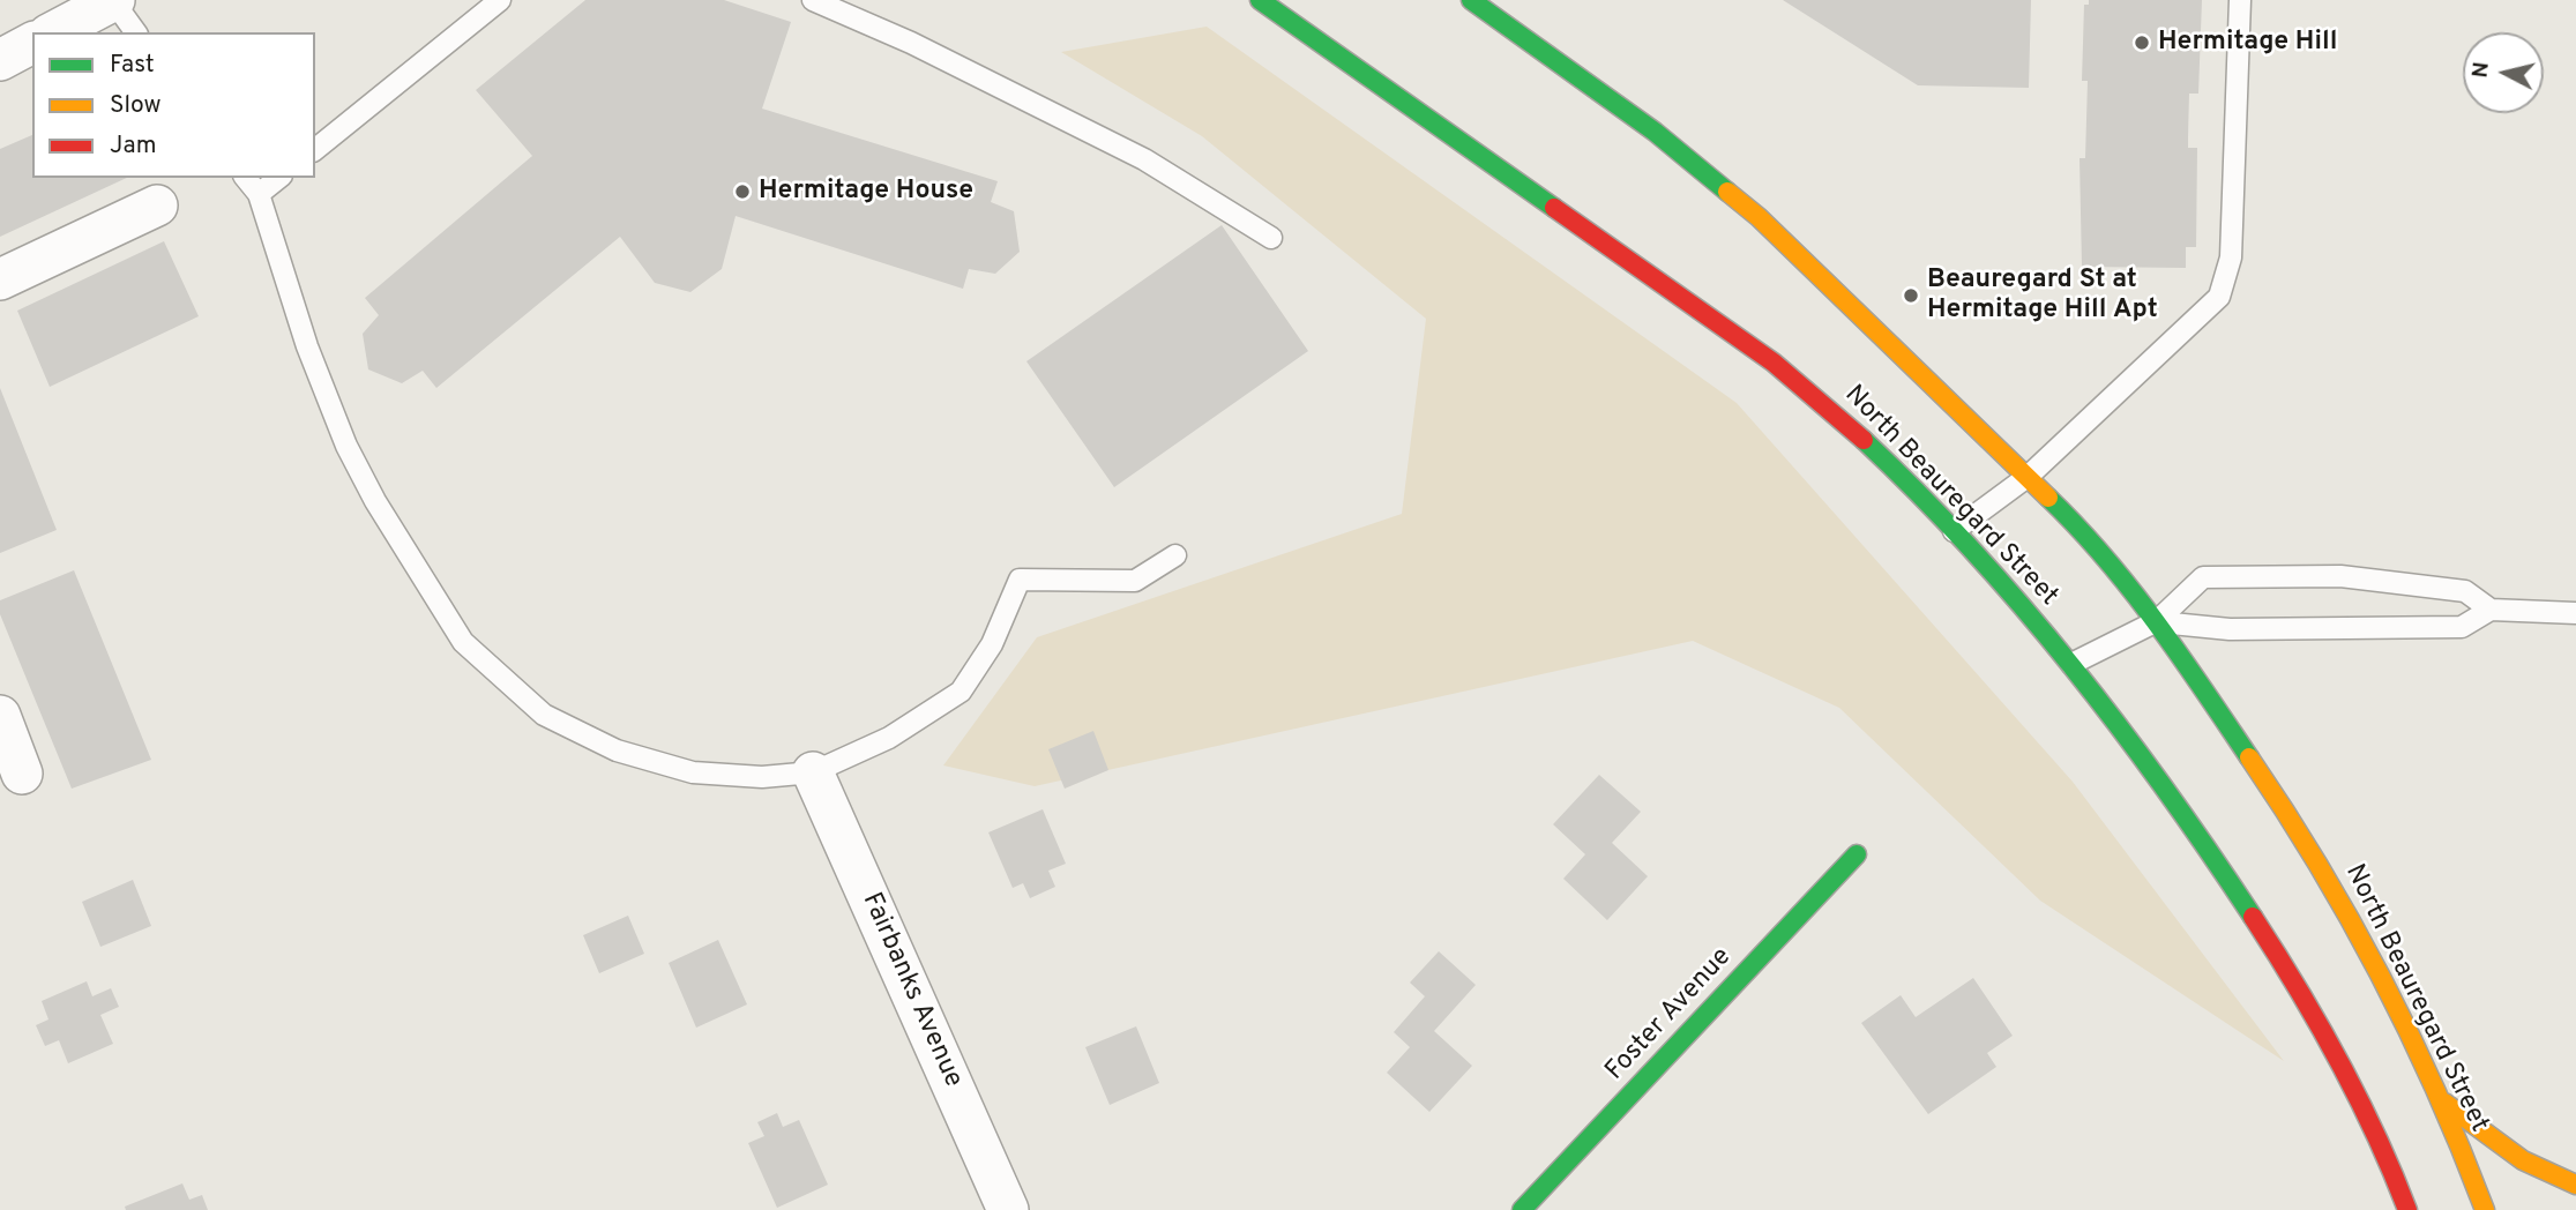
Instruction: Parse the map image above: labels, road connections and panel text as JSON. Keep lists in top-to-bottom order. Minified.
{"streets":{"main road":["North Beauregard Street","Foster Avenue"],"street":["Fairbanks Avenue"]},"places":["Hermitage Hill","Hermitage House","Beauregard St at Hermitage Hill Apt"],"legend":["Fast","Slow","Jam"],"north":"left"}
